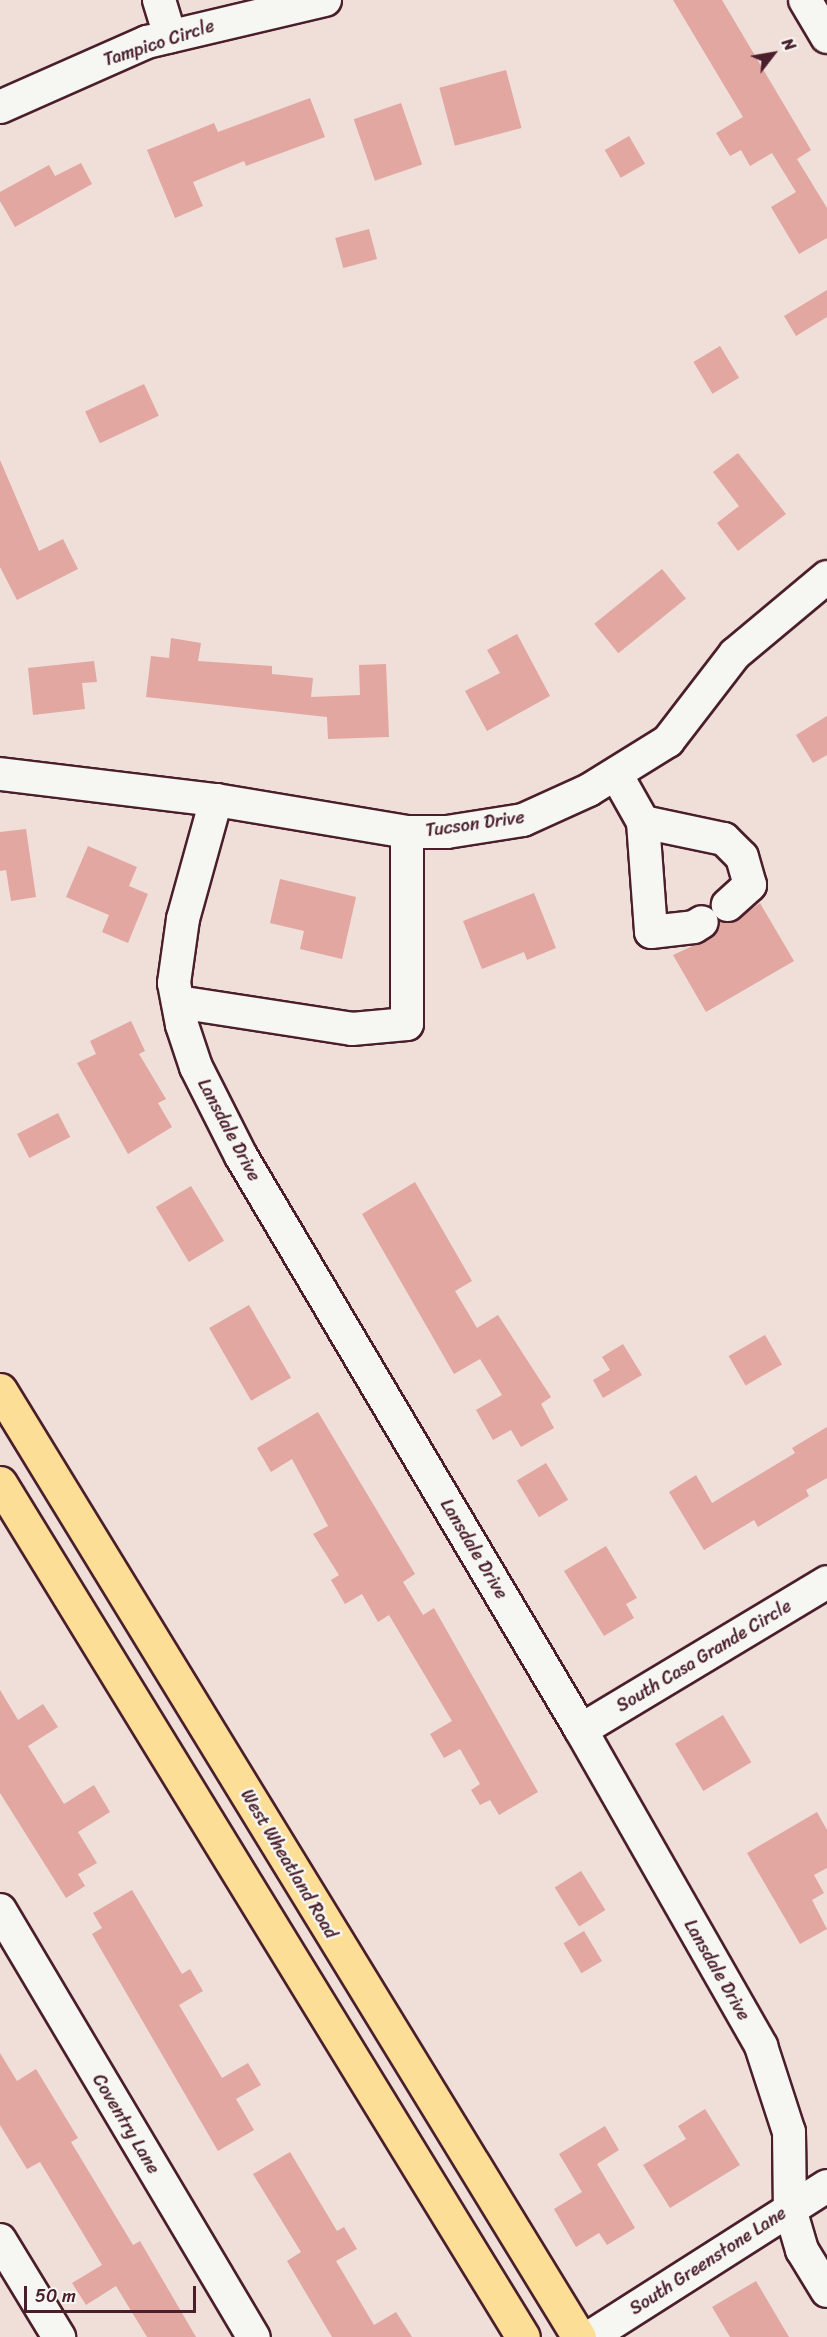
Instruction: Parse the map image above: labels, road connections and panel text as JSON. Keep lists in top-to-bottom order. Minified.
{"streets":{"main road":["West Wheatland Road"],"street":["Tampico Circle","Tucson Drive","Lansdale Drive","South Casa Grande Circle","Coventry Lane","South Greenstone Lane"]},"crossings":[["Tucson Drive","Lansdale Drive"],["Lansdale Drive","South Casa Grande Circle"],["Lansdale Drive","South Greenstone Lane"]],"scale_bar":"50 m","north":"top right"}
